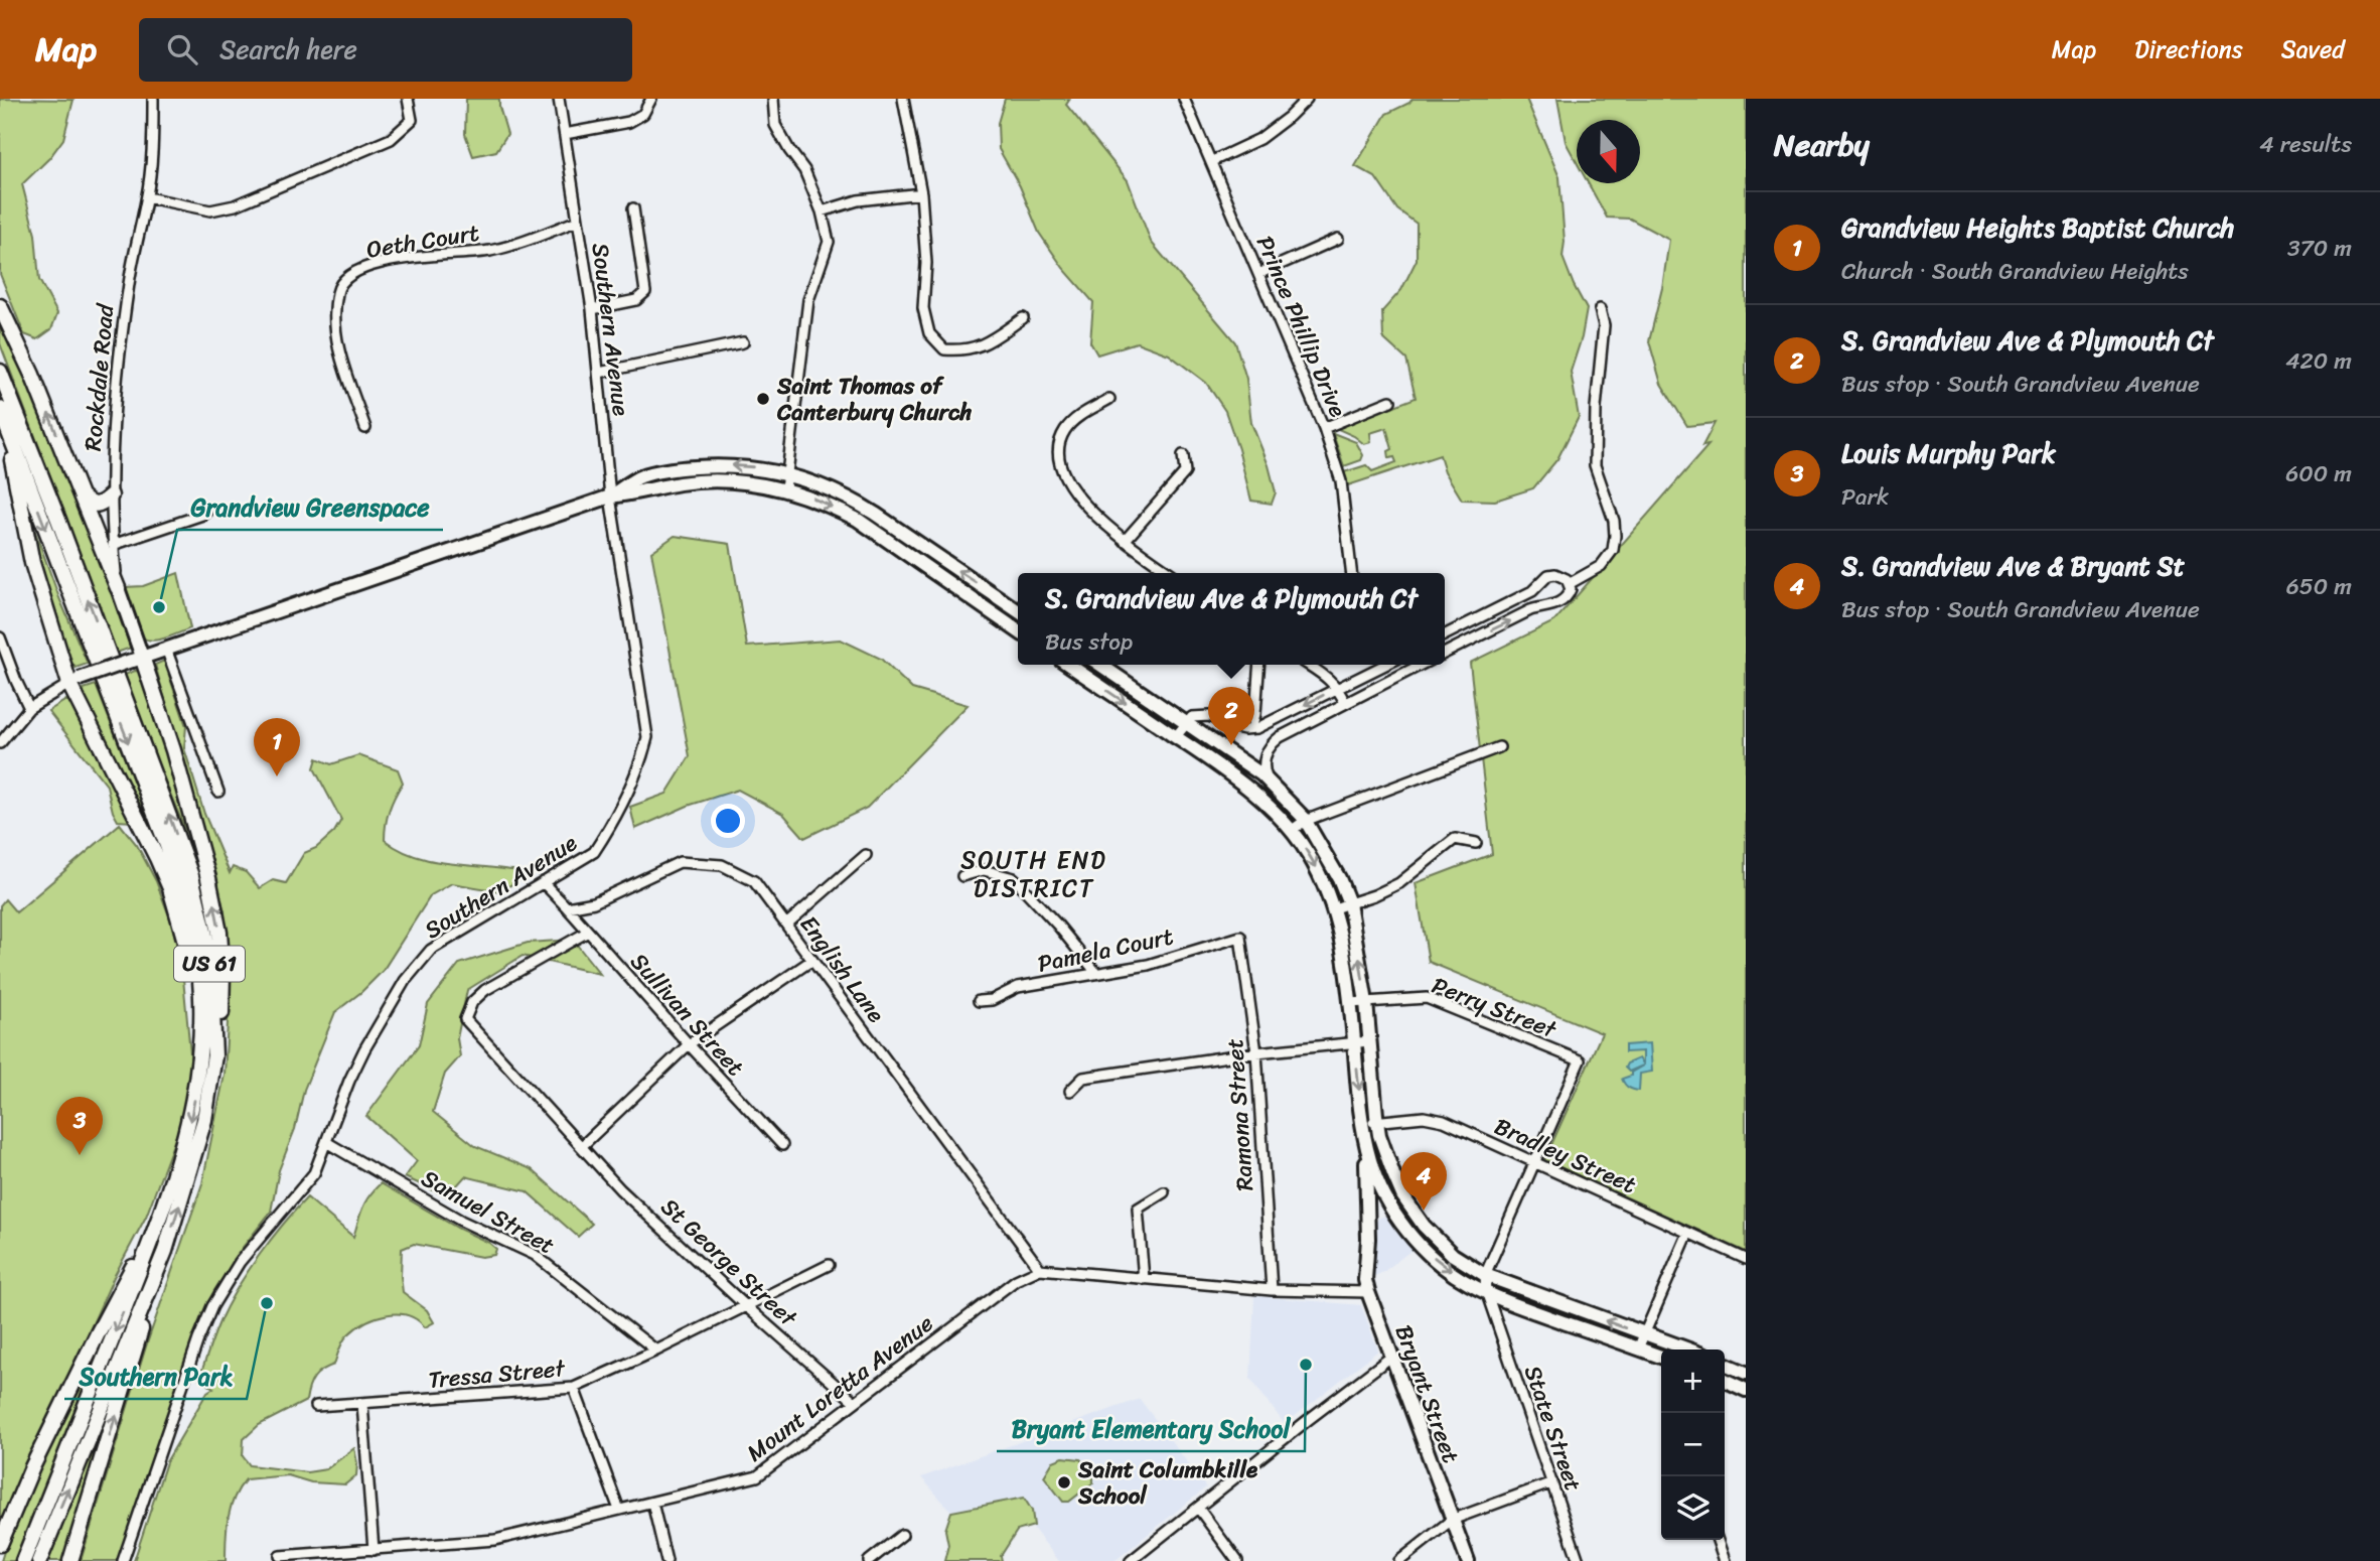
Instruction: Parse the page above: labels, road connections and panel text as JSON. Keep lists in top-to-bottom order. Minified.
{"streets":{"highway":["US 61"],"main road":["Rockdale Road","Bryant Street"],"street":["Oeth Court","Prince Phillip Drive","Southern Avenue","Pamela Court","English Lane","Perry Street","Sullivan Street","Ramona Street","Bradley Street","Samuel Street","St George Street","Tressa Street","Mount Loretta Avenue","State Street"]},"crossings":[["Oeth Court","Southern Avenue"],["Southern Avenue","Samuel Street"],["Pamela Court","Ramona Street"],["English Lane","Sullivan Street"],["English Lane","Mount Loretta Avenue"],["Perry Street","Bradley Street"],["Sullivan Street","St George Street"],["Samuel Street","Tressa Street"],["St George Street","Tressa Street"],["St George Street","Mount Loretta Avenue"]],"districts":["SOUTH END DISTRICT"],"places":["Saint Thomas of Canterbury Church","Grandview Greenspace","Southern Park","Bryant Elementary School","Saint Columbkille School"],"north":"bottom","page":{"header":"Map","search":"Search here","nav":["Map","Directions","Saved"],"heading":["Nearby","4 results"],"list":[{"mark":"1","name":"Grandview Heights Baptist Church","note":"Church · South Grandview Heights","value":"370 m"},{"mark":"2","name":"S. Grandview Ave & Plymouth Ct","note":"Bus stop · South Grandview Avenue","value":"420 m"},{"mark":"3","name":"Louis Murphy Park","note":"Park","value":"600 m"},{"mark":"4","name":"S. Grandview Ave & Bryant St","note":"Bus stop · South Grandview Avenue","value":"650 m"}],"popup":["S. Grandview Ave & Plymouth Ct","Bus stop"],"pins":["2","1","3","4"],"map_buttons":["+","−"]}}
